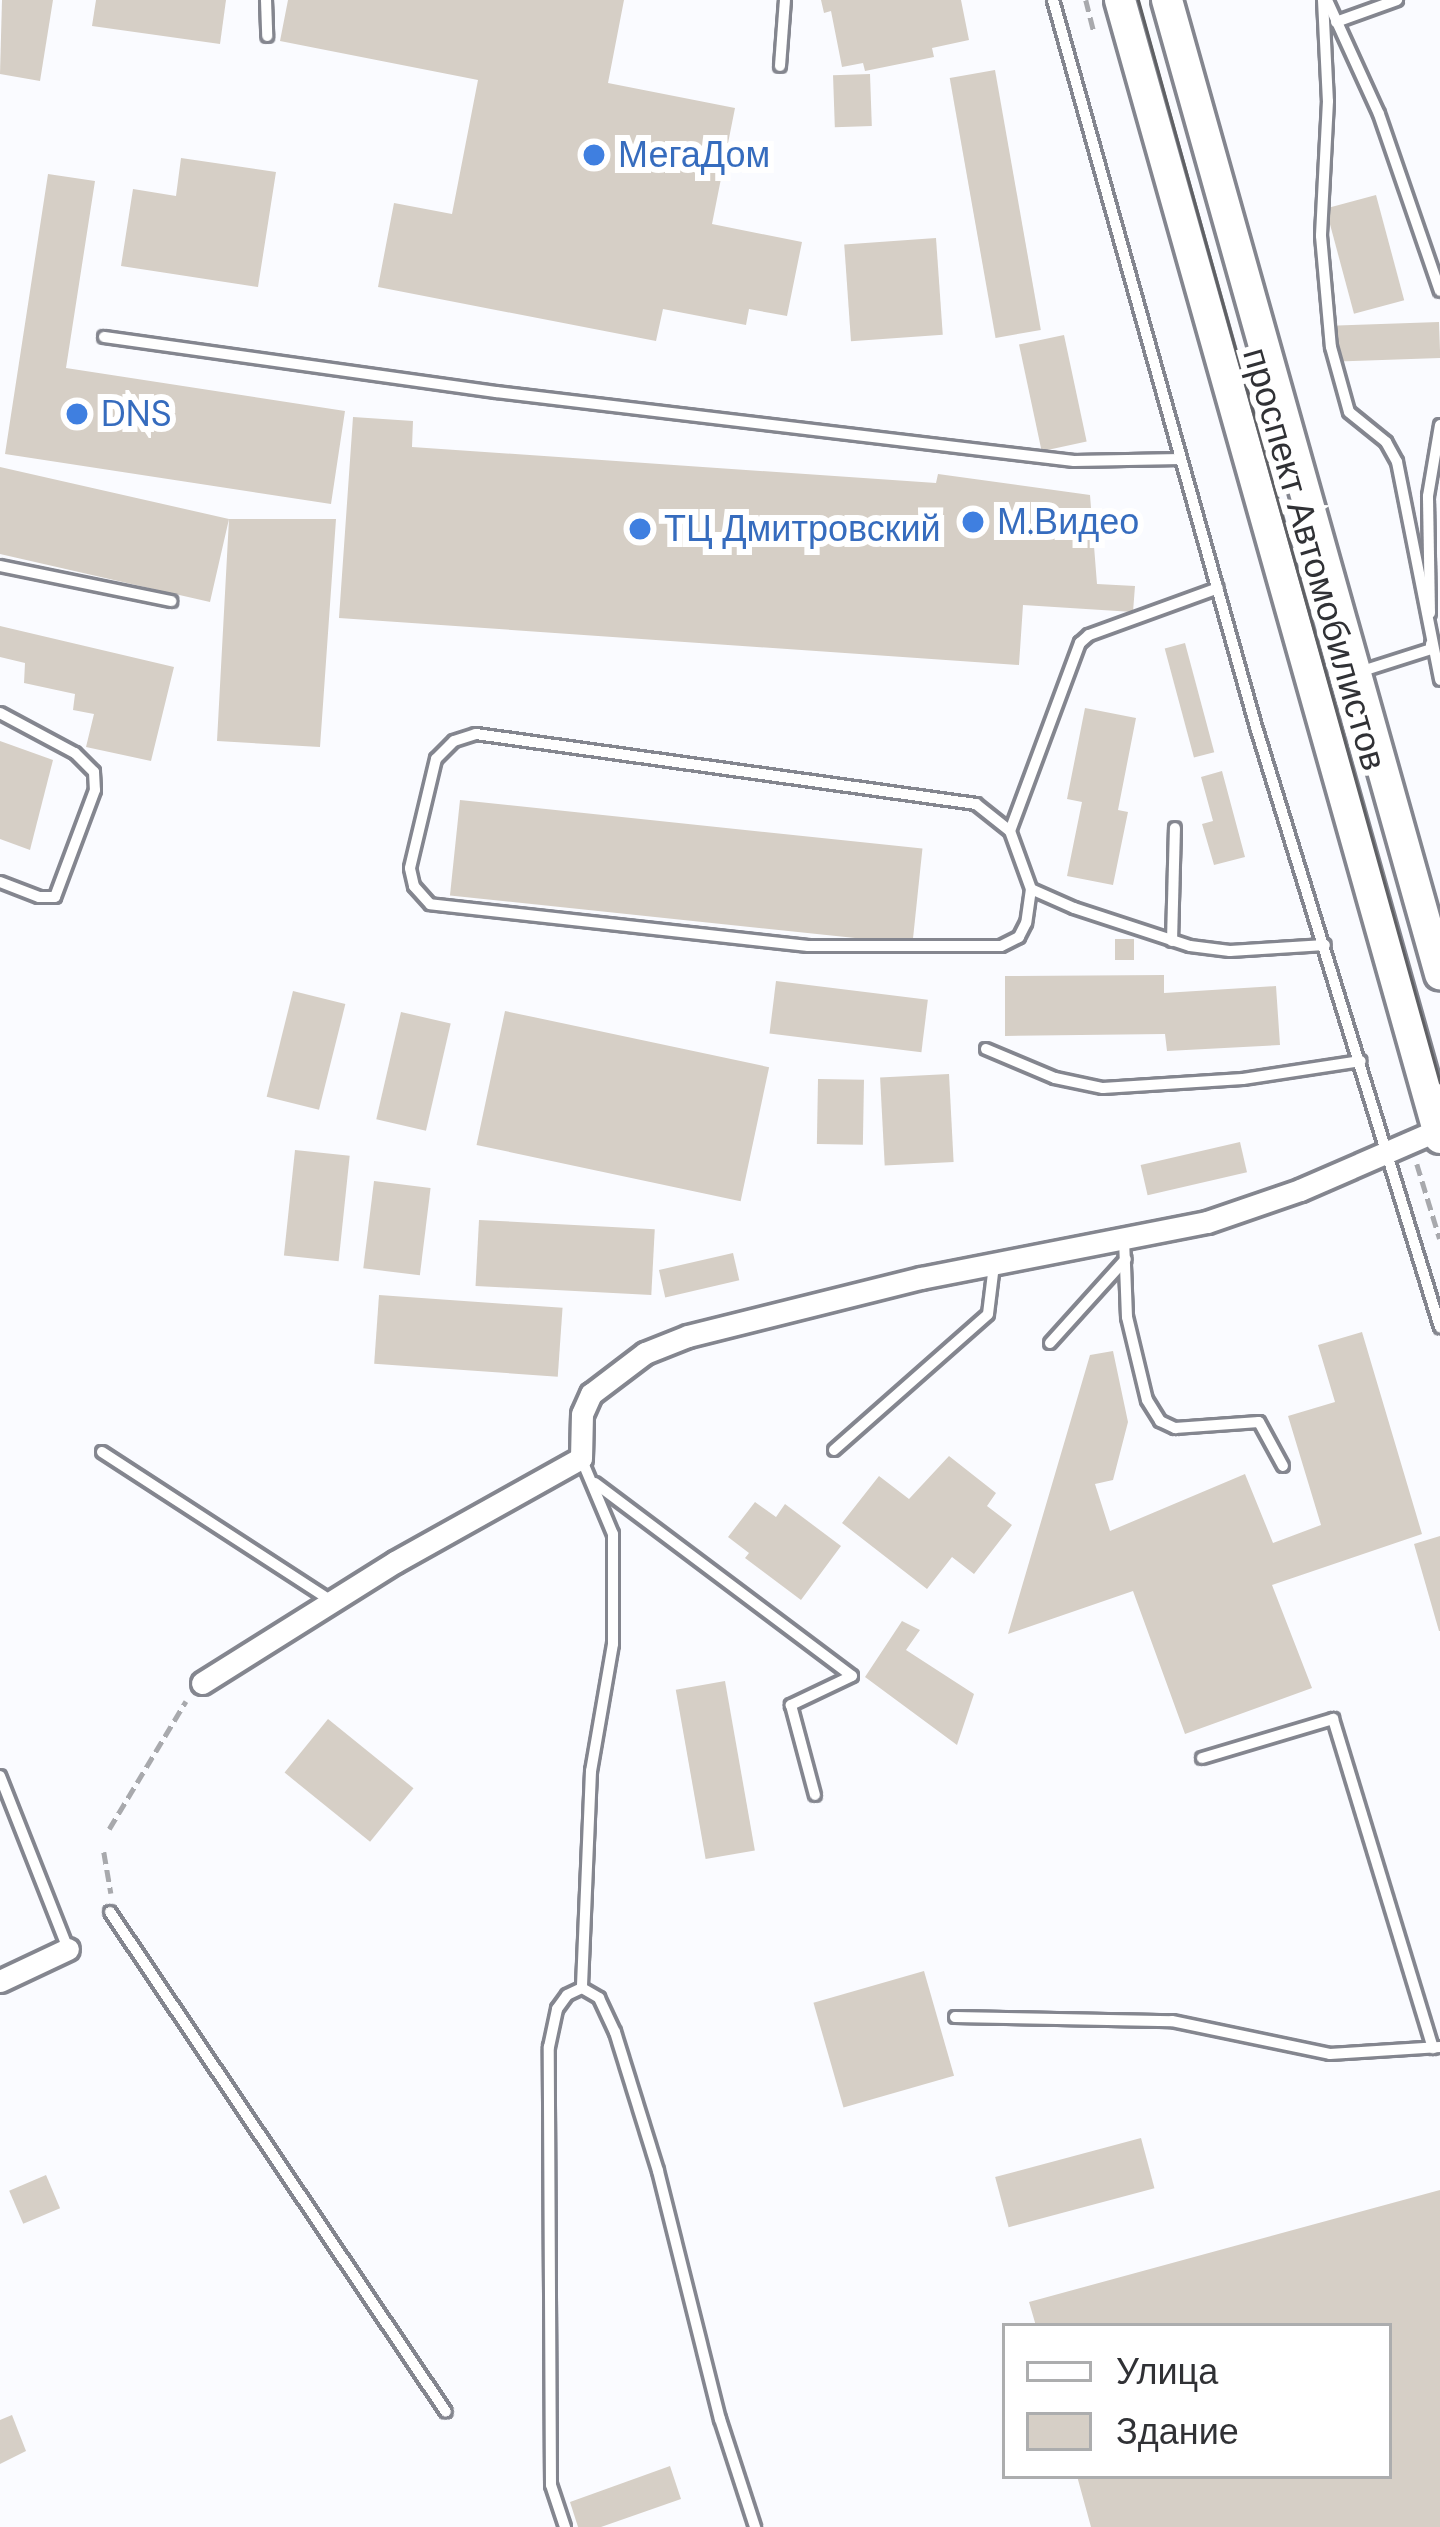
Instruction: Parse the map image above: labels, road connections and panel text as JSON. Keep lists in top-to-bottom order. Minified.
{"streets":{"main road":["проспект Автомобилистов"]},"places":["МегаДом","DNS","М.Видео","ТЦ Дмитровский"],"legend":["Улица","Здание"]}
